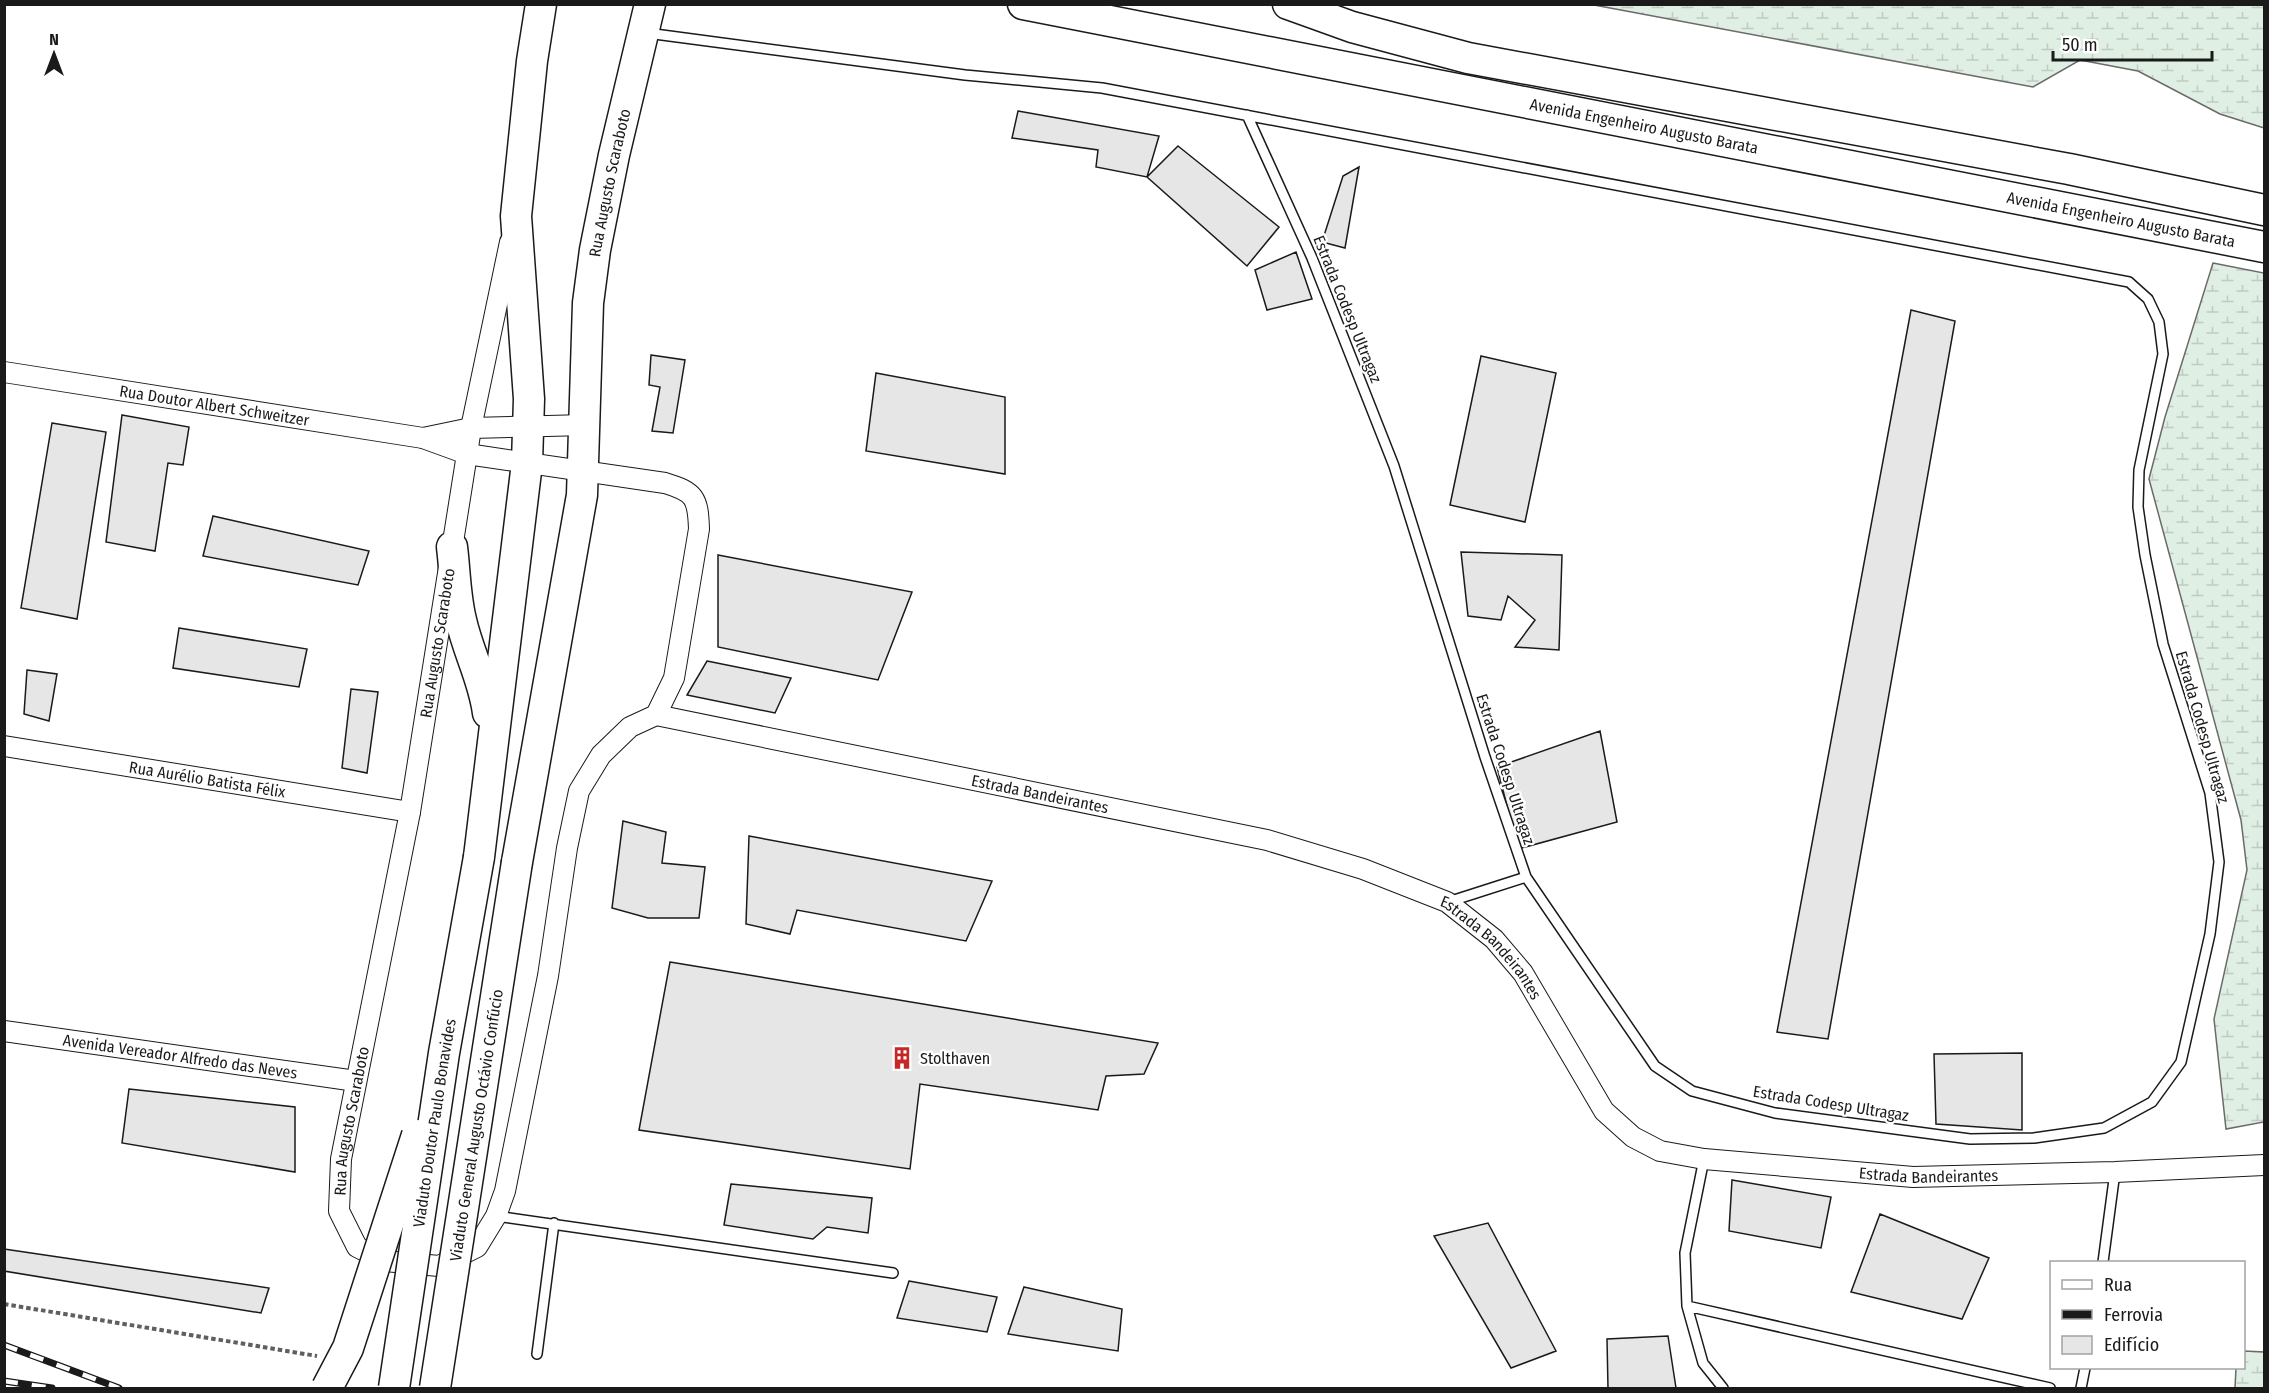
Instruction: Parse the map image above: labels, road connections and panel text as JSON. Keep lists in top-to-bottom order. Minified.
{"streets":{"main road":["Avenida Engenheiro Augusto Barata","Rua Augusto Scaraboto","Viaduto Doutor Paulo Bonavides","Viaduto General Augusto Octávio Confúcio"],"street":["Rua Doutor Albert Schweitzer","Rua Aurélio Batista Félix","Estrada Bandeirantes","Avenida Vereador Alfredo das Neves"],"lane":["Estrada Codesp Ultragaz"]},"crossings":[["Rua Augusto Scaraboto","Rua Doutor Albert Schweitzer"],["Rua Augusto Scaraboto","Rua Aurélio Batista Félix"],["Rua Augusto Scaraboto","Estrada Bandeirantes"],["Rua Augusto Scaraboto","Avenida Vereador Alfredo das Neves"],["Rua Augusto Scaraboto","Viaduto Doutor Paulo Bonavides"],["Rua Augusto Scaraboto","Viaduto General Augusto Octávio Confúcio"],["Rua Doutor Albert Schweitzer","Estrada Bandeirantes"]],"places":{"building":["Stolthaven"]},"legend":["Rua","Ferrovia","Edifício"],"scale_bar":"50 m","north":"top"}
